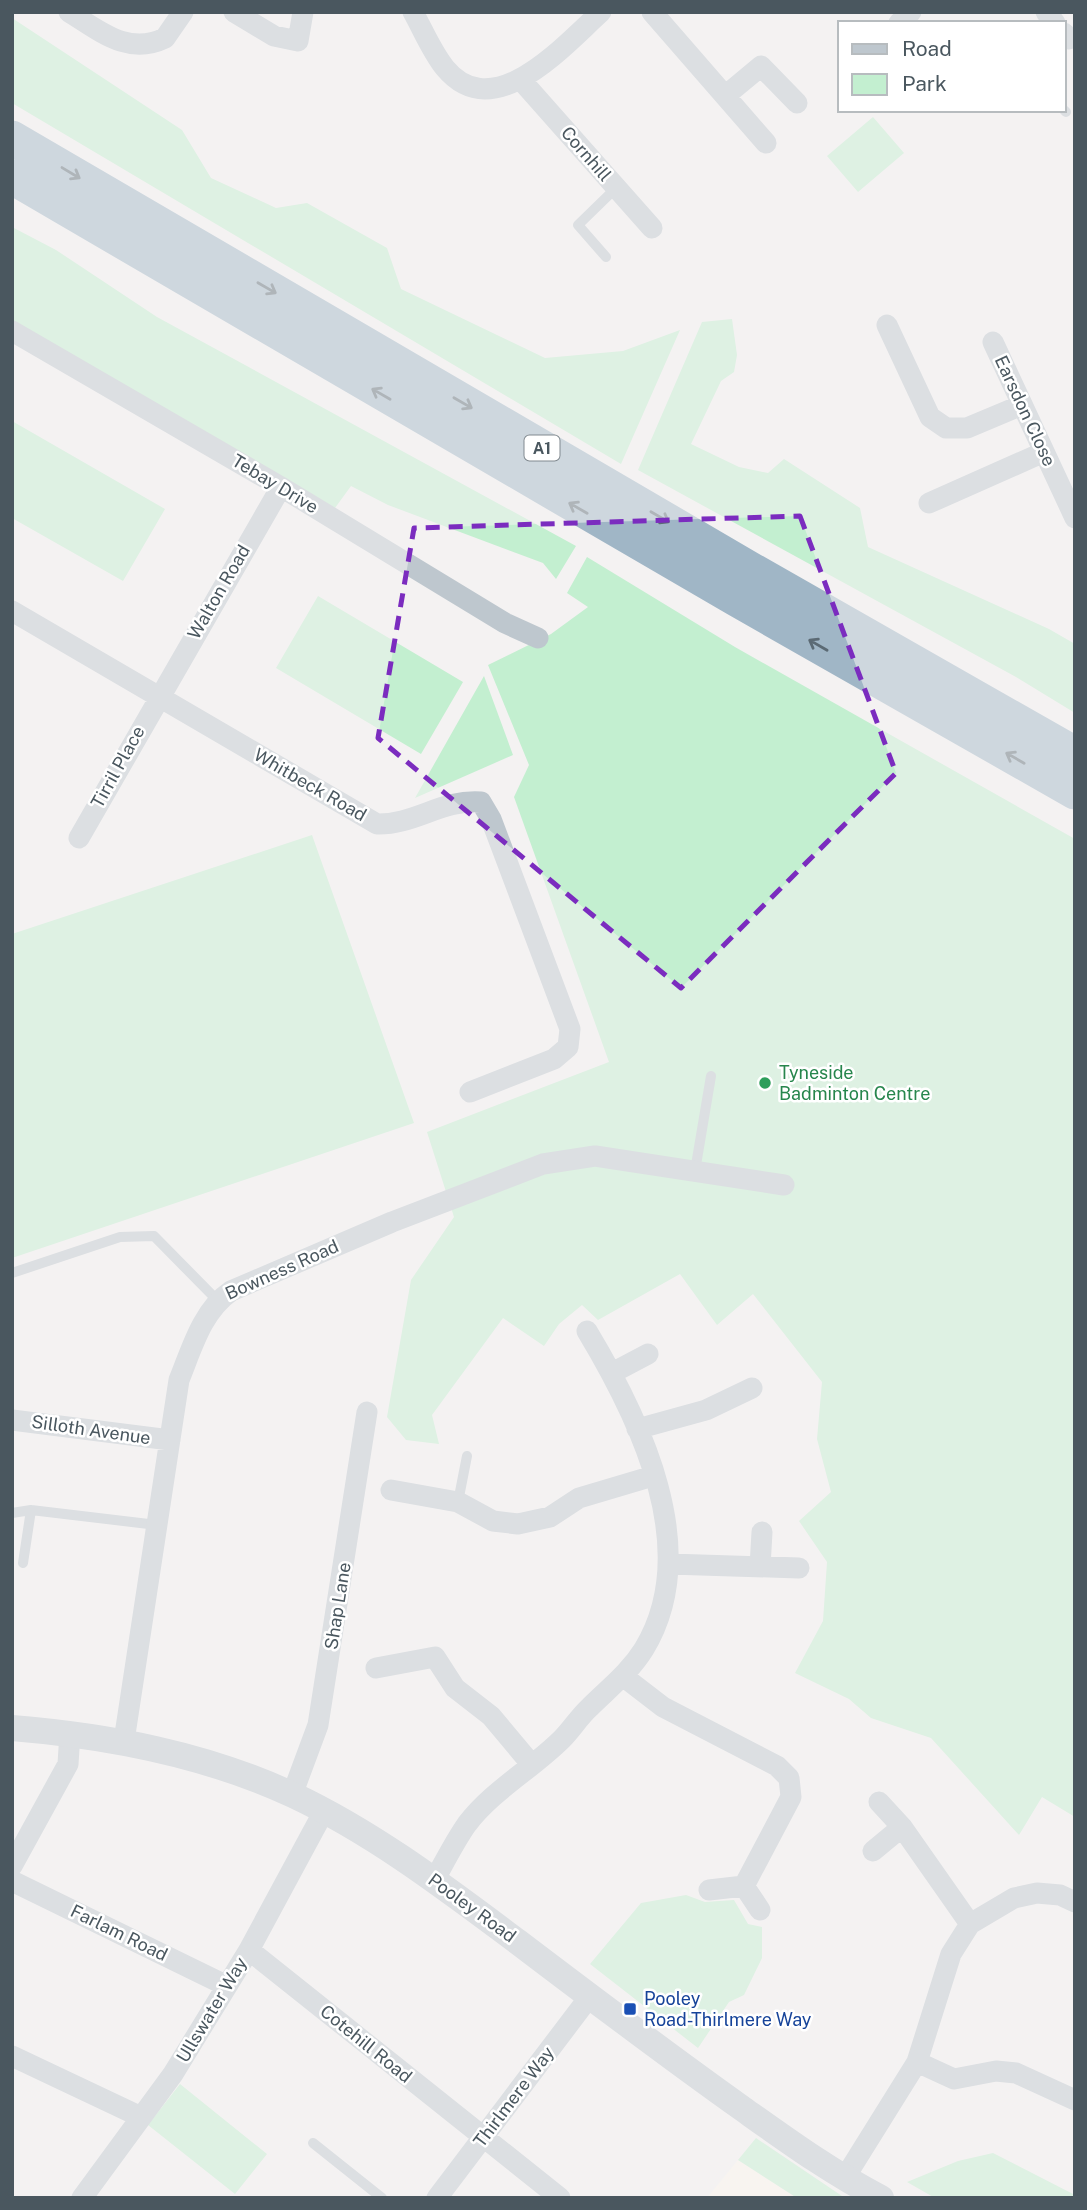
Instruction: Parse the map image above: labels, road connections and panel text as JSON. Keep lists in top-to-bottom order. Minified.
{"streets":{"highway":["A1"],"street":["Cornhill","Earsdon Close","Tebay Drive","Walton Road","Tirril Place","Whitbeck Road","Bowness Road","Silloth Avenue","Shap Lane","Pooley Road","Farlam Road","Ullswater Way","Cotehill Road","Thirlmere Way"]},"crossings":[["Tebay Drive","Walton Road"],["Walton Road","Tirril Place"],["Walton Road","Whitbeck Road"],["Tirril Place","Whitbeck Road"],["Bowness Road","Silloth Avenue"],["Bowness Road","Pooley Road"],["Shap Lane","Pooley Road"],["Pooley Road","Ullswater Way"],["Pooley Road","Thirlmere Way"],["Farlam Road","Ullswater Way"],["Ullswater Way","Cotehill Road"],["Cotehill Road","Thirlmere Way"]],"places":{"other":["Tyneside Badminton Centre"],"transit":["Pooley Road-Thirlmere Way"]},"legend":["Road","Park"]}
